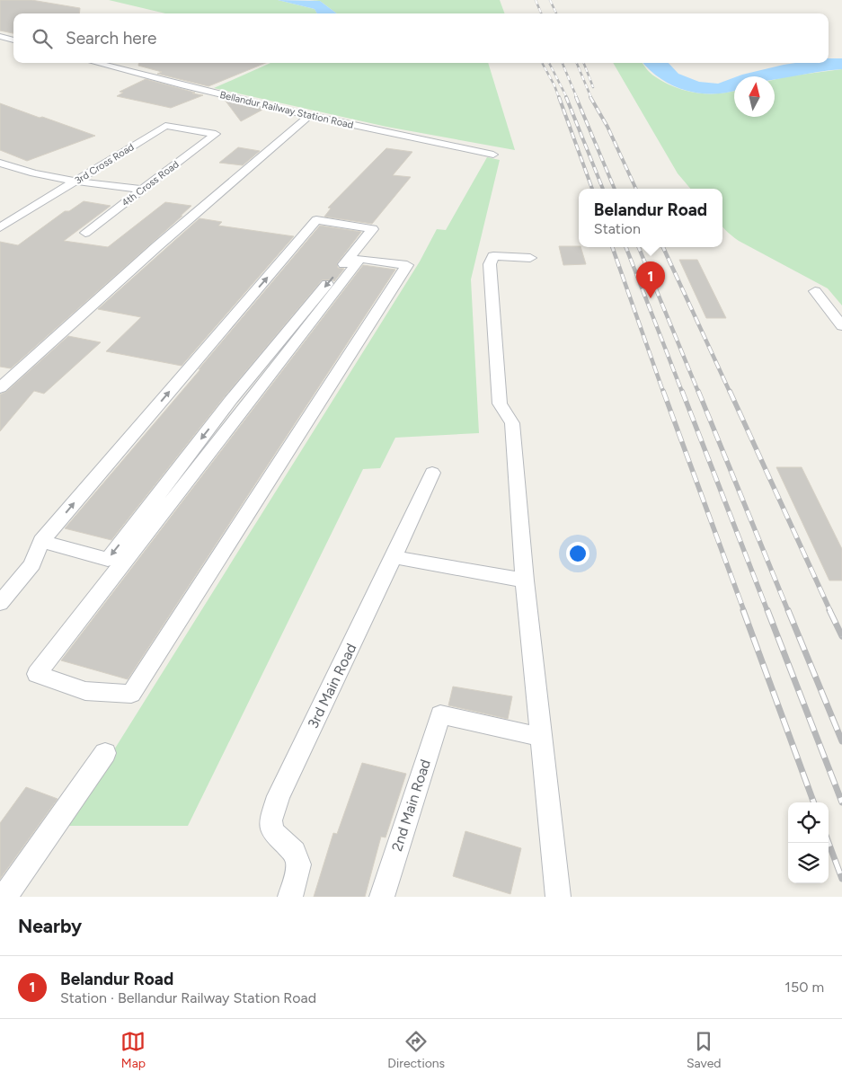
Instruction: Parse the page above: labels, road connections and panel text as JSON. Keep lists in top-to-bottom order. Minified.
{"streets":{"street":["Bellandur Railway Station Road","3rd Cross Road","4th Cross Road","3rd Main Road","2nd Main Road"]},"crossings":[["3rd Cross Road","4th Cross Road"]],"north":"top","page":{"search":"Search here","popup":["Belandur Road","Station"],"pins":"1","heading":"Nearby","list":[{"mark":"1","name":"Belandur Road","note":"Station · Bellandur Railway Station Road","value":"150 m"}],"nav":["Map","Directions","Saved"]}}
